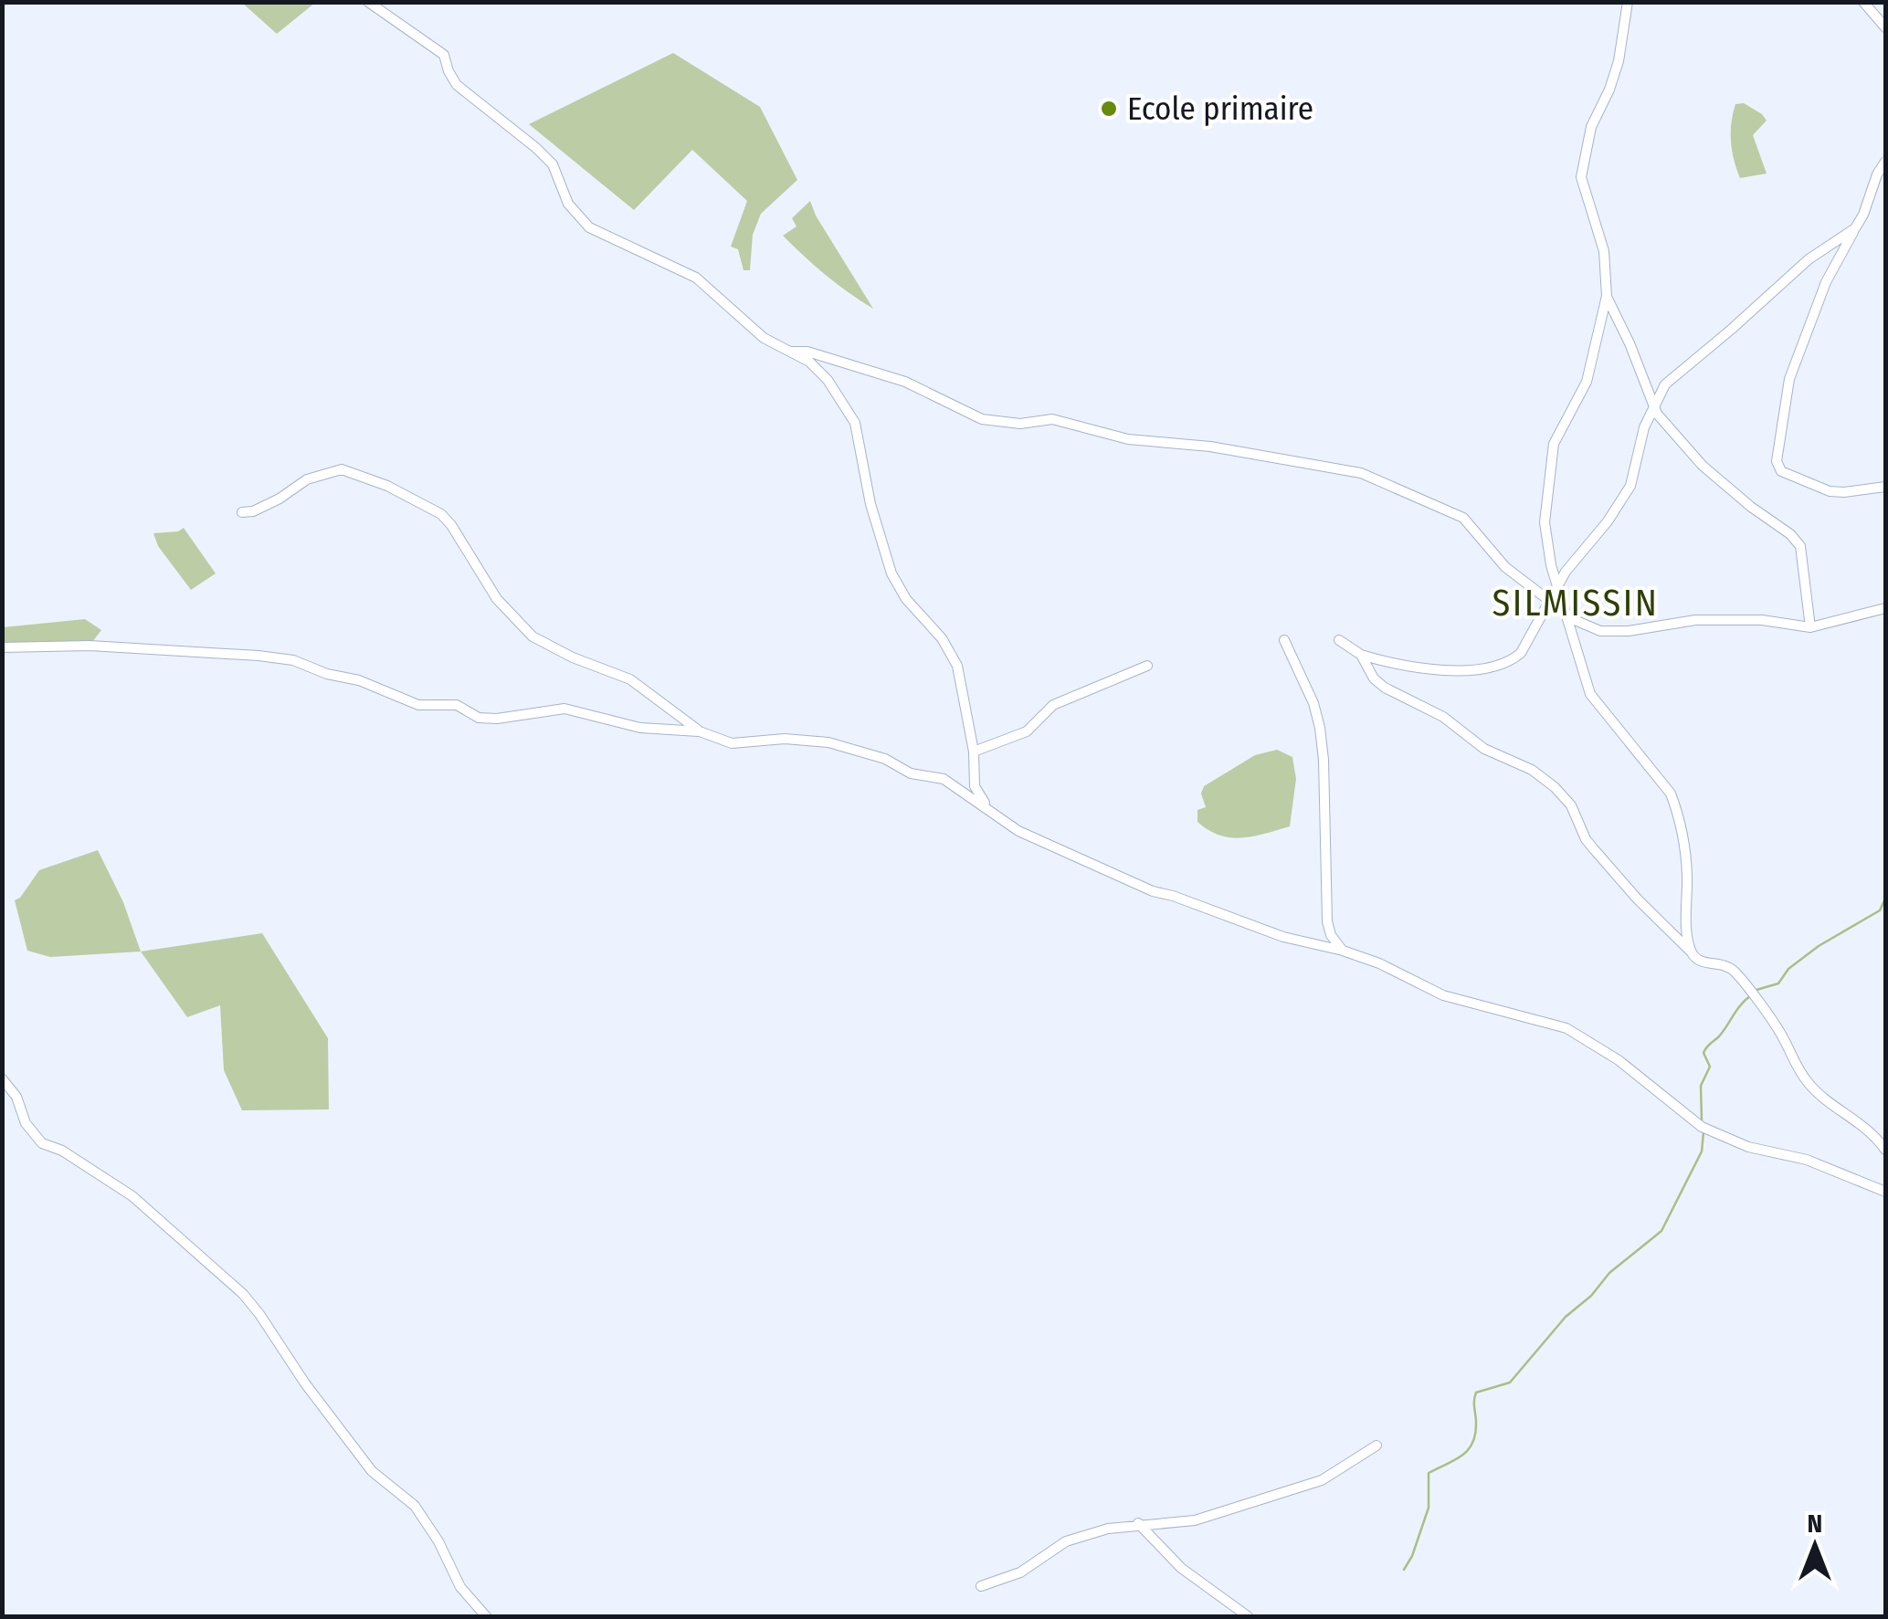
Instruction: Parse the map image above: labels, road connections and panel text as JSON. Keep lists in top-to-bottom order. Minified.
{"districts":["SILMISSIN"],"places":["Ecole primaire"],"north":"top"}
